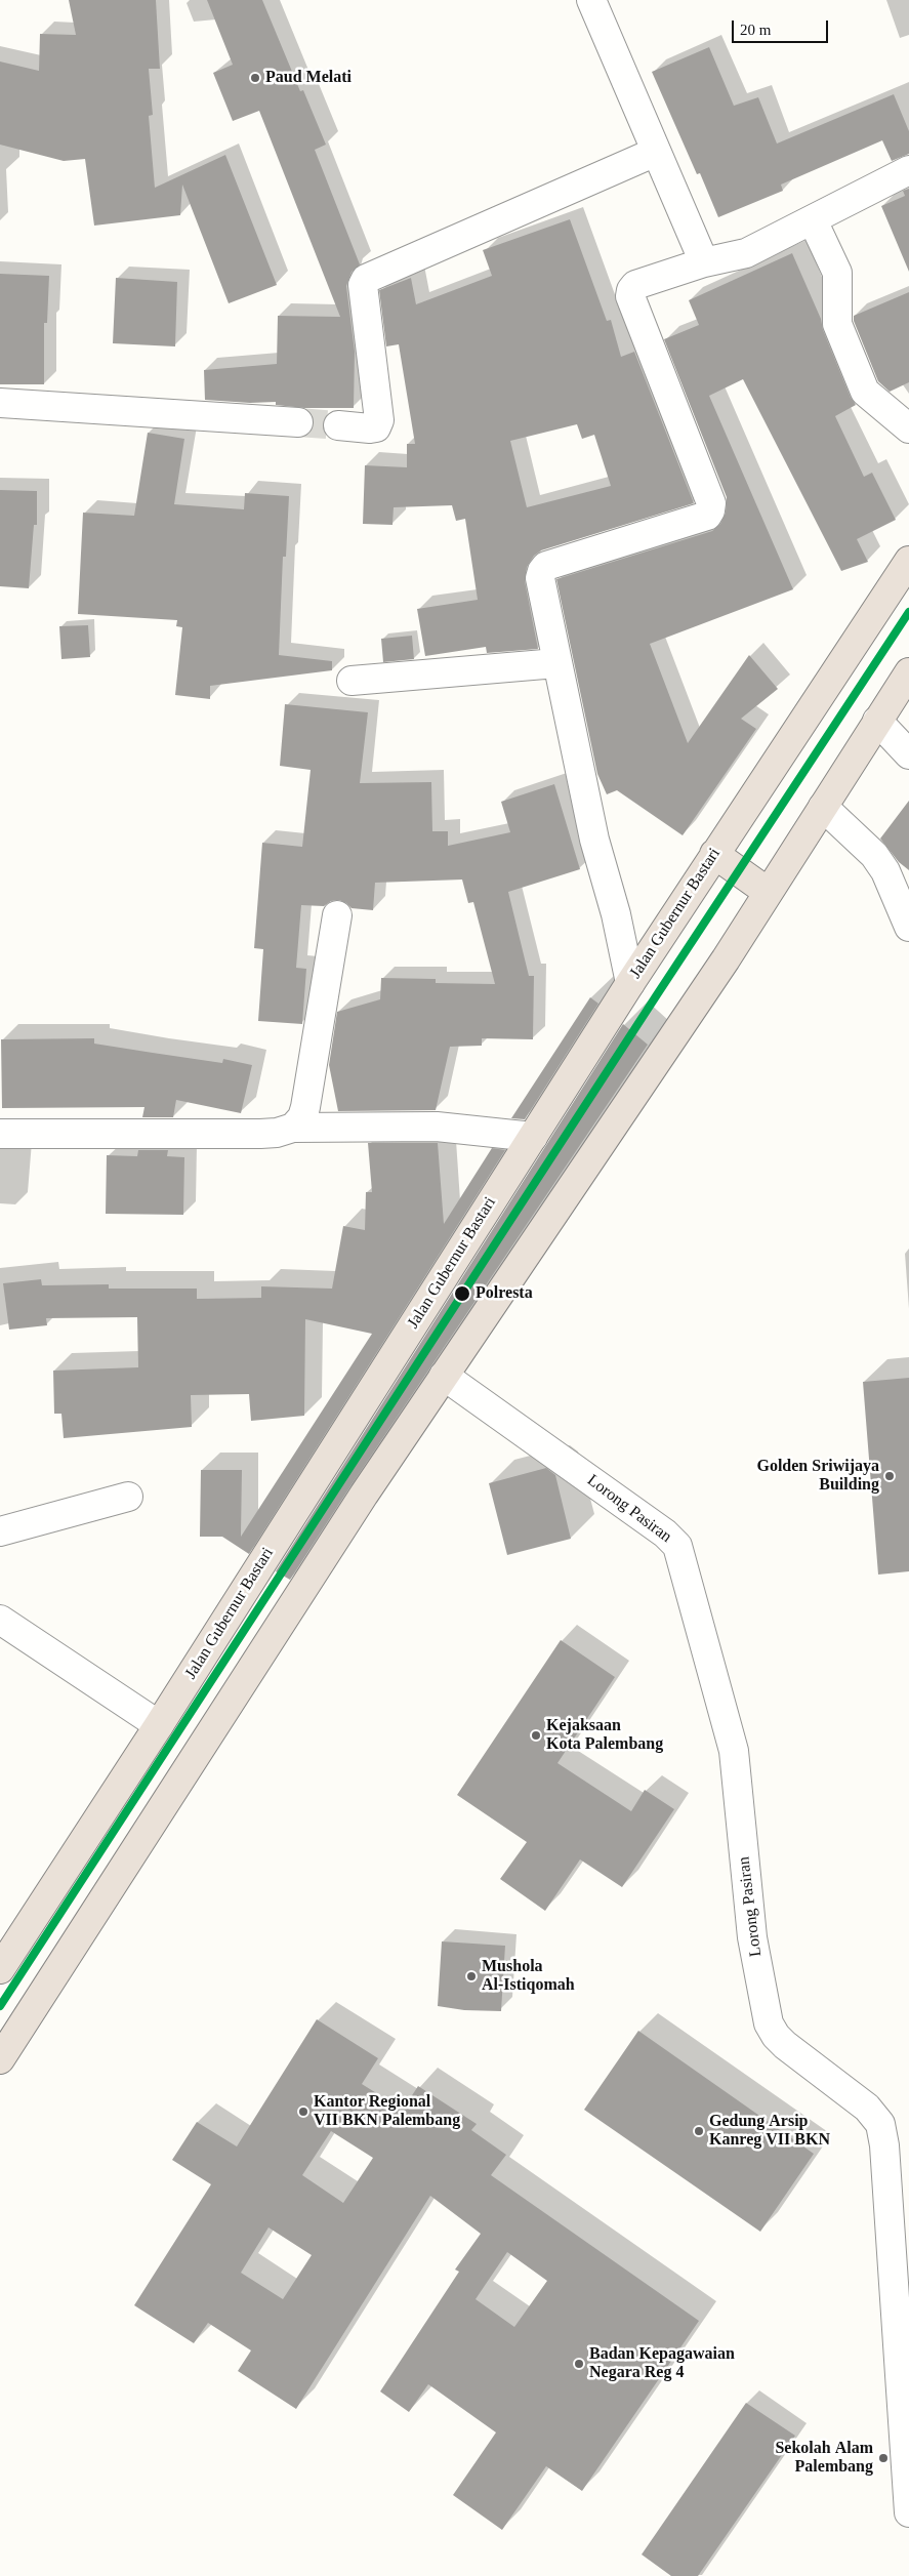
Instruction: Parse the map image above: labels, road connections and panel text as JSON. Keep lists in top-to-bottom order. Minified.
{"streets":{"highway":["Jalan Gubernur Bastari"],"street":["Lorong Pasiran"]},"places":["Paud Melati","Polresta","Golden Sriwijaya Building","Kejaksaan Kota Palembang","Mushola Al-Istiqomah","Kantor Regional VII BKN Palembang","Gedung Arsip Kanreg VII BKN","Badan Kepagawaian Negara Reg 4","Sekolah Alam Palembang"],"scale_bar":"20 m"}
